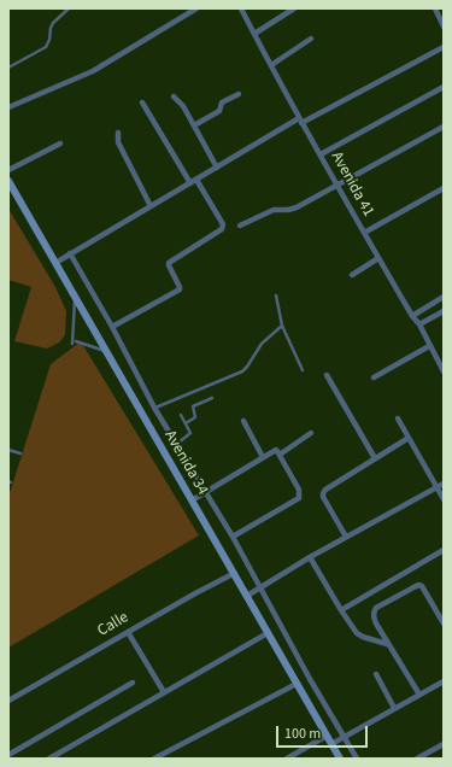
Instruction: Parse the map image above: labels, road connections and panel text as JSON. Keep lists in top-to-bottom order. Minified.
{"streets":{"street":["Avenida 41","Avenida 34","Calle"]},"crossings":[["Avenida 34","Calle"]],"scale_bar":"100 m"}
